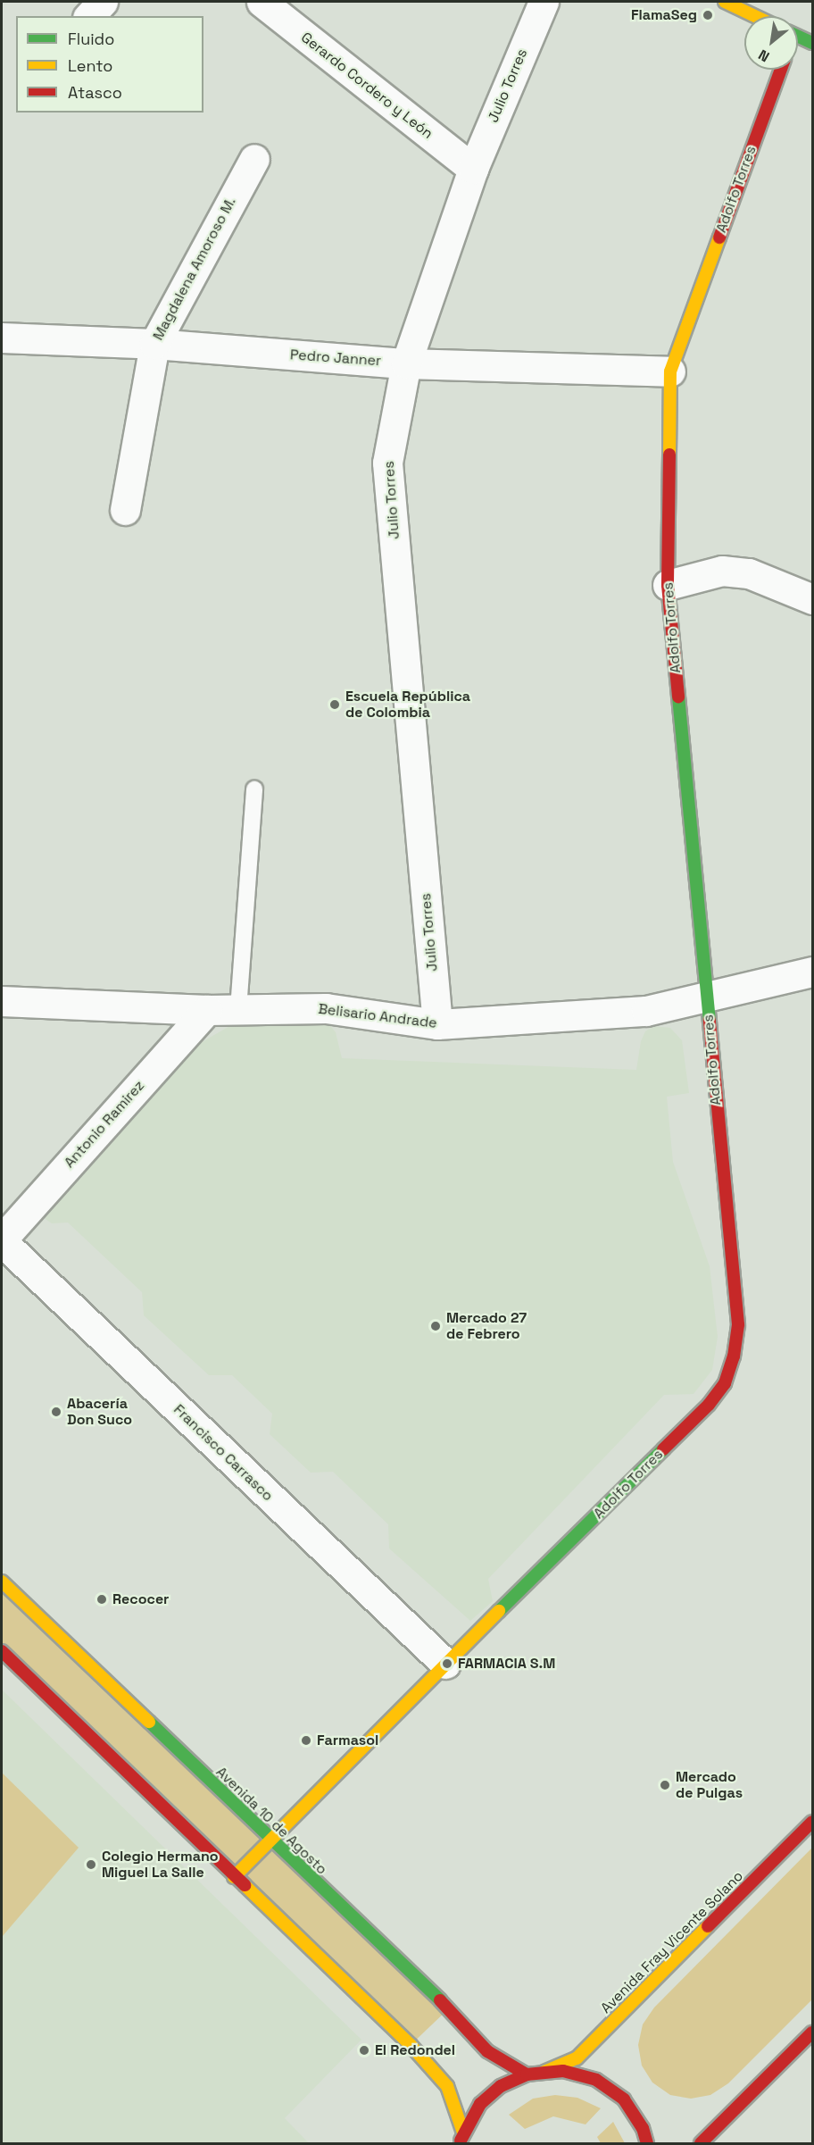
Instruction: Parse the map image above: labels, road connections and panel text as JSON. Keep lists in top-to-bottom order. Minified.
{"streets":{"main road":["Adolfo Torres","Avenida 10 de Agosto","Avenida Fray Vicente Solano"],"street":["Gerardo Cordero y León","Julio Torres","Magdalena Amoroso M.","Pedro Janner","Belisario Andrade","Antonio Ramirez","Francisco Carrasco"]},"crossings":[["Gerardo Cordero y León","Julio Torres"],["Julio Torres","Pedro Janner"],["Julio Torres","Belisario Andrade"],["Adolfo Torres","Pedro Janner"],["Adolfo Torres","Belisario Andrade"],["Adolfo Torres","Francisco Carrasco"],["Adolfo Torres","Avenida 10 de Agosto"],["Magdalena Amoroso M.","Pedro Janner"],["Belisario Andrade","Antonio Ramirez"],["Antonio Ramirez","Francisco Carrasco"]],"places":["FlamaSeg","Escuela República de Colombia","Mercado 27 de Febrero","Abacería Don Suco","Recocer","FARMACIA S.M","Farmasol","Mercado de Pulgas","Colegio Hermano Miguel La Salle","El Redondel"],"legend":["Fluido","Lento","Atasco"],"north":"bottom left"}
